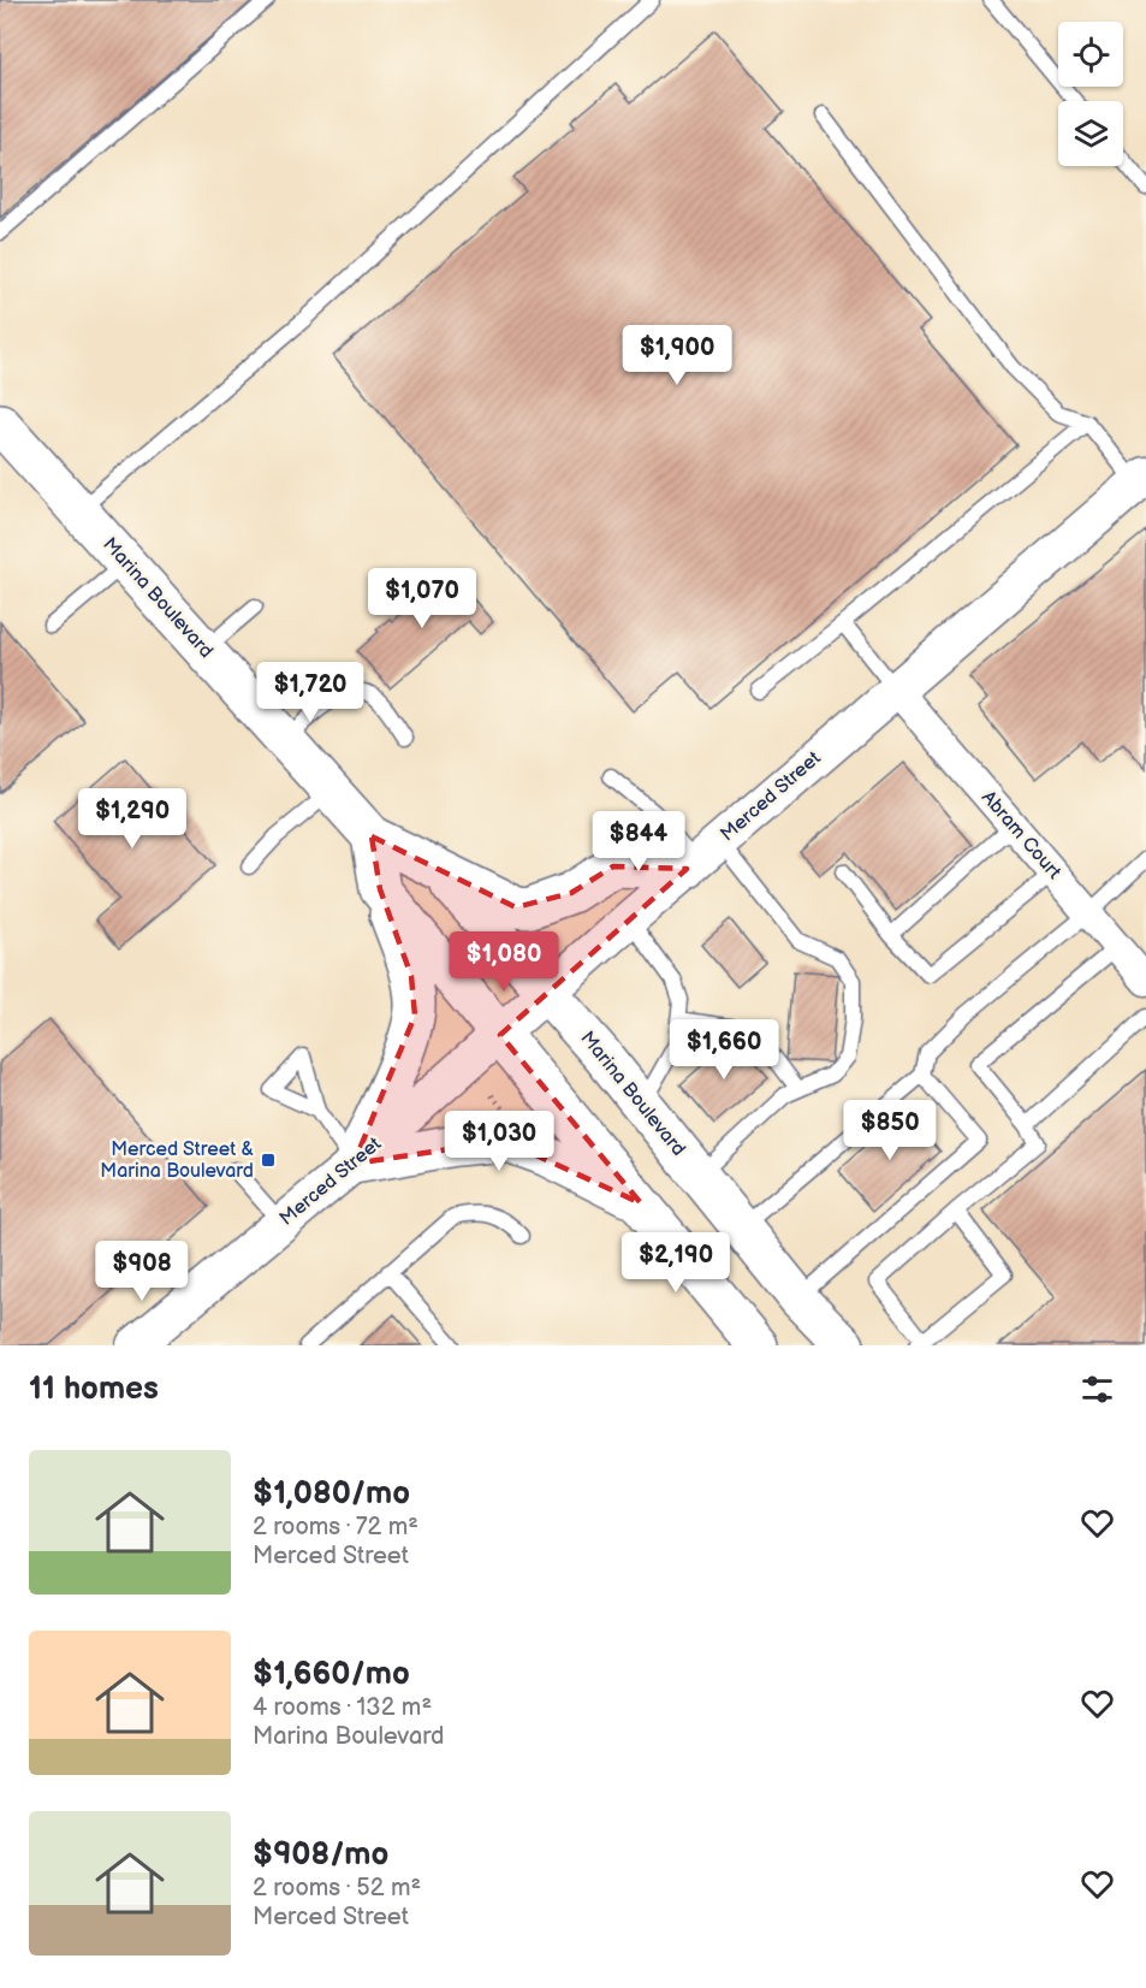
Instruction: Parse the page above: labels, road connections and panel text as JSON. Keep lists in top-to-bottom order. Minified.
{"streets":{"main road":["Marina Boulevard"],"street":["Merced Street","Abram Court"]},"crossings":[["Marina Boulevard","Merced Street"],["Merced Street","Abram Court"]],"places":{"transit":["Merced Street & Marina Boulevard"]},"page":{"price":["$1,900","$1,070","$1,720","$1,290","$844","$1,080","$1,660","$850","$1,030","$2,190","$908"],"heading":"11 homes","list":[{"name":"$1,080/mo","note":"2 rooms · 72 m² · Merced Street"},{"name":"$1,660/mo","note":"4 rooms · 132 m² · Marina Boulevard"},{"name":"$908/mo","note":"2 rooms · 52 m² · Merced Street"}]}}
